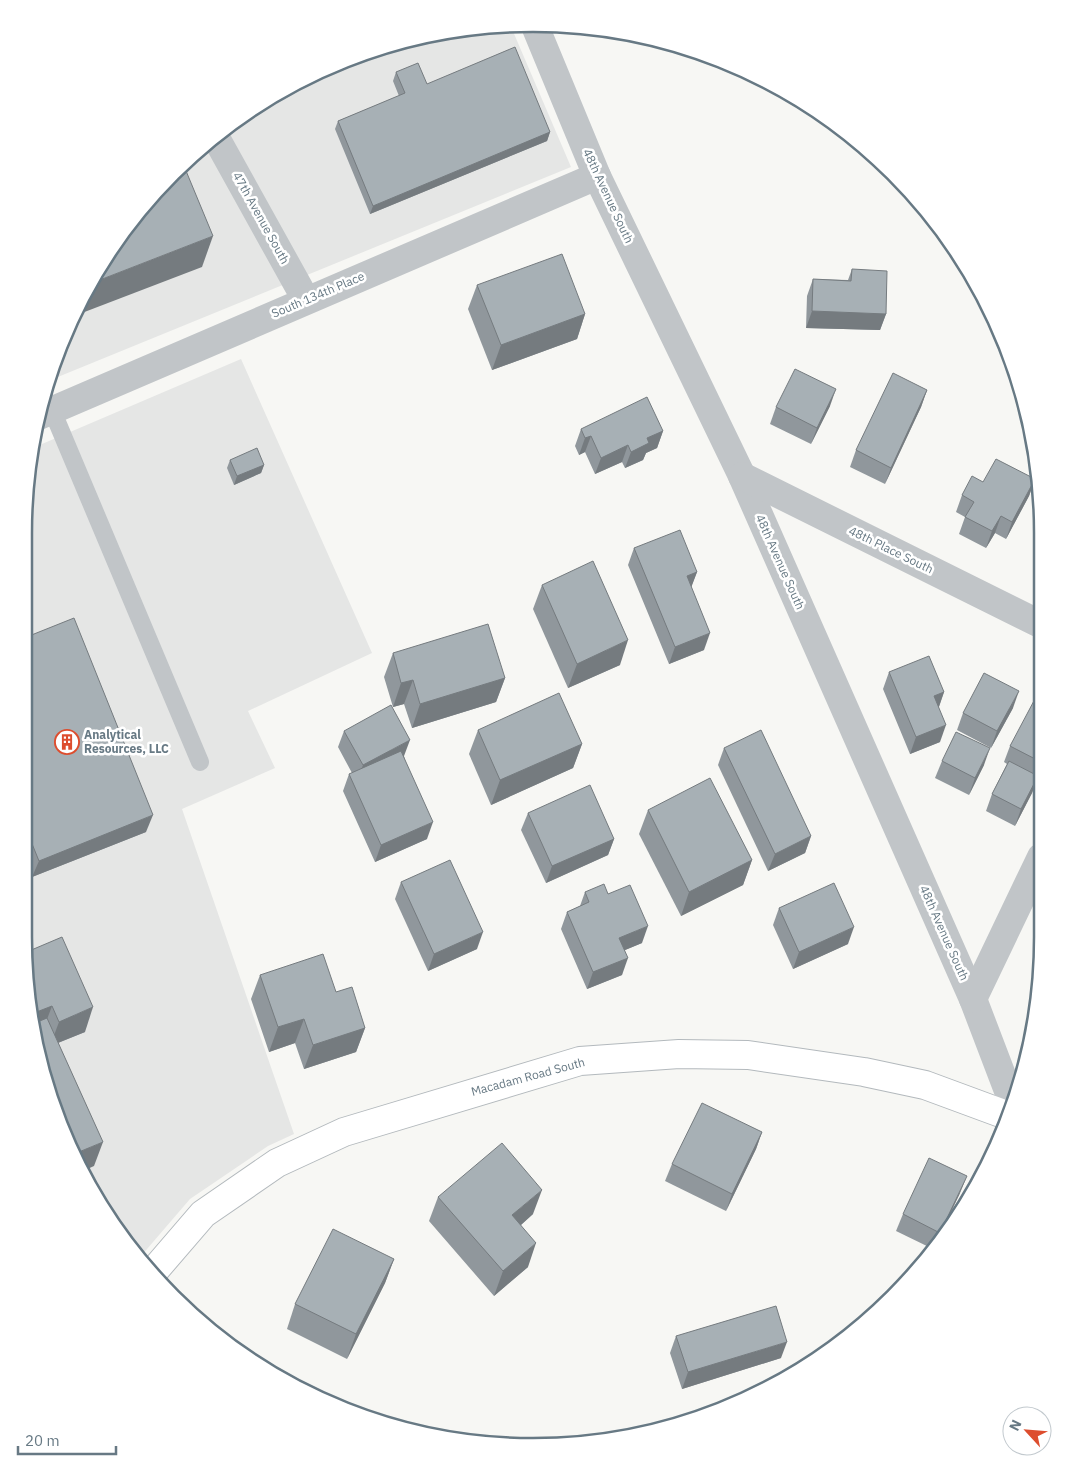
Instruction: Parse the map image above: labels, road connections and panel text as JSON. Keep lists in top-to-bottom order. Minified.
{"streets":{"street":["48th Avenue South","47th Avenue South","South 134th Place","48th Place South","Macadam Road South"]},"crossings":[["48th Avenue South","South 134th Place"],["48th Avenue South","48th Place South"],["47th Avenue South","South 134th Place"]],"places":{"building":["Analytical Resources, LLC"]},"scale_bar":"20 m","north":"top left"}
